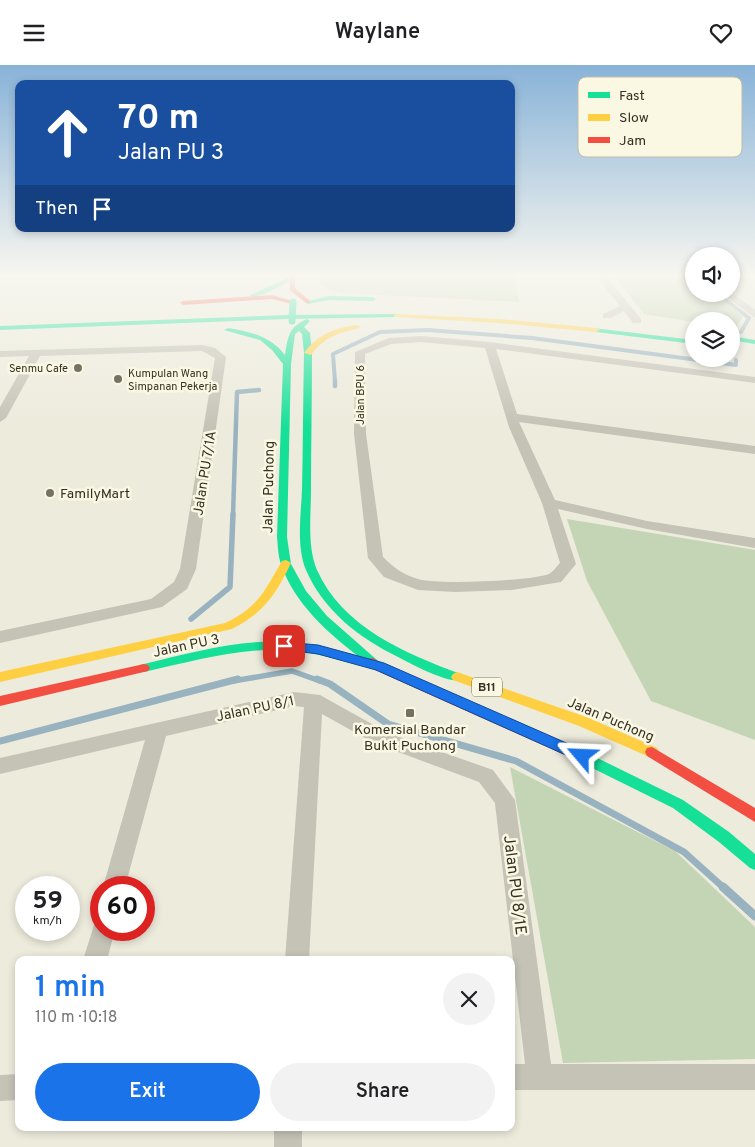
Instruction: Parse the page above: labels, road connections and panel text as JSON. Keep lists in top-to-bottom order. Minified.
{"streets":{"main road":["Jalan Puchong","Jalan PU 3","B11"],"street":["Jalan BPU 6","Jalan PU 7/1A","Jalan PU 8/1","Jalan PU 8/1E"]},"crossings":[["Jalan Puchong","Jalan PU 3"],["Jalan PU 8/1","Jalan PU 8/1E"]],"places":{"other":["Senmu Cafe","Kumpulan Wang Simpanan Pekerja","FamilyMart"],"transit":["Komersial Bandar Bukit Puchong"]},"legend":["Fast","Slow","Jam"],"page":{"header":"Waylane","turn":["70 m","Jalan PU 3"],"then":"Then","speed":"59 km/h","limit":"60","heading":["1 min","110 m · 10:18"],"buttons":["Exit","Share"]}}
